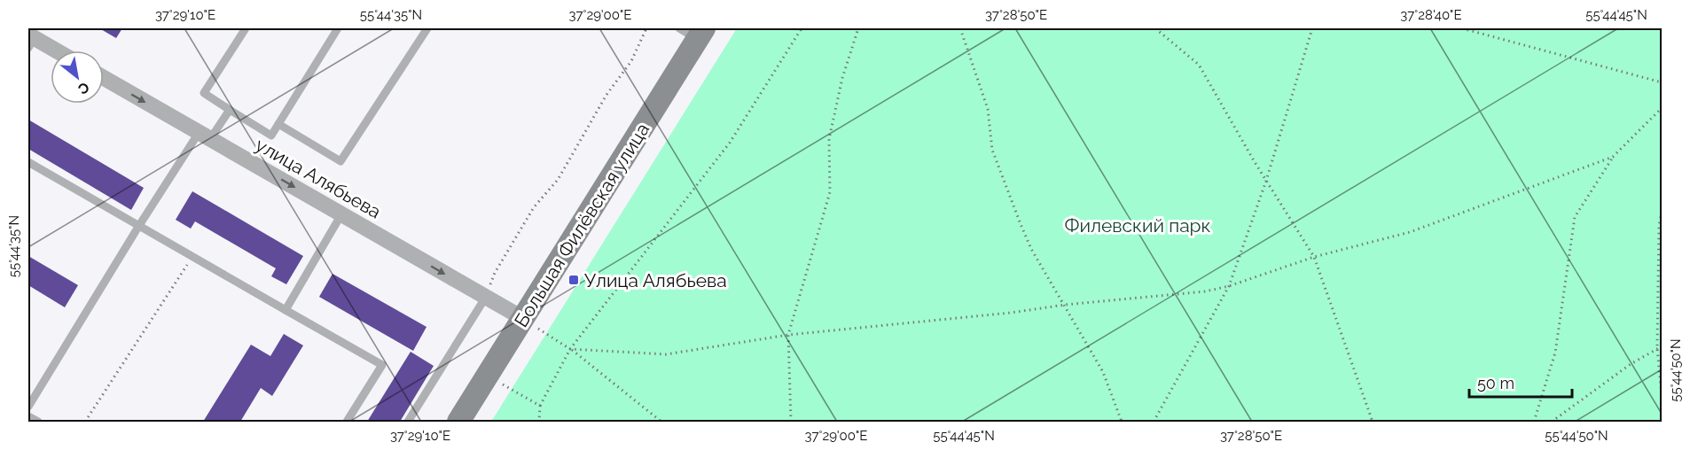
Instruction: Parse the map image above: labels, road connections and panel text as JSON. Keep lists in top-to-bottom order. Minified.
{"streets":{"main road":["Большая Филёвская улица"],"street":["улица Алябьева"]},"crossings":[["улица Алябьева","Большая Филёвская улица"]],"one_way":["улица Алябьева"],"parks":["Филевский парк"],"places":{"transit":["Улица Алябьева"]},"scale_bar":"50 m","north":"bottom right","coordinates":["37°29'10\"E","55°44'35\"N","37°29'00\"E","37°28'50\"E","37°28'40\"E","55°44'45\"N","55°44'50\"N"]}
